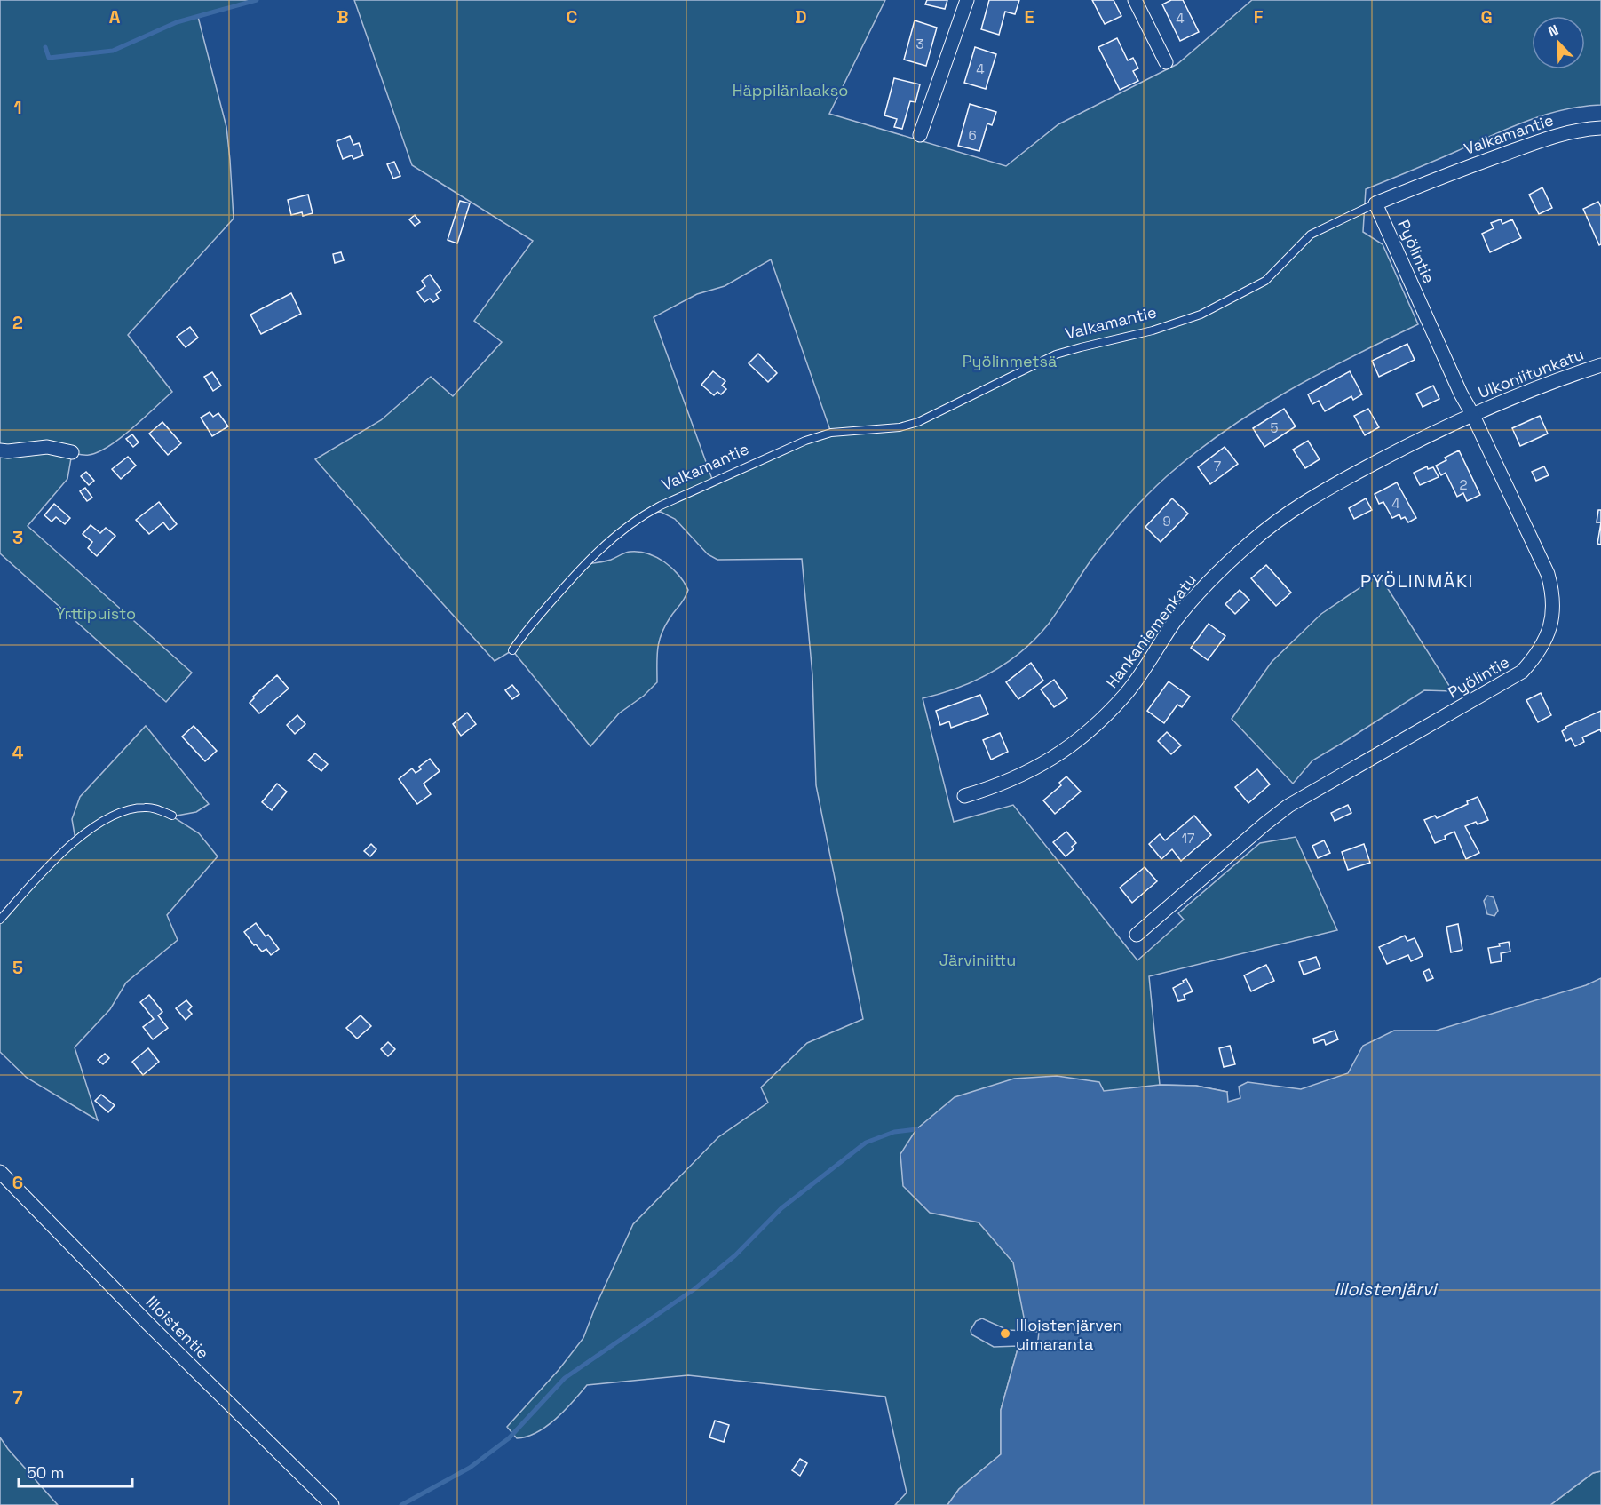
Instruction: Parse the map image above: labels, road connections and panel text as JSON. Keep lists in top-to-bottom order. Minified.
{"streets":{"street":["Valkamantie","Pyölintie","Ulkoniitunkatu","Hankaniemenkatu","Illoistentie"]},"crossings":[["Valkamantie","Pyölintie"],["Pyölintie","Ulkoniitunkatu"],["Pyölintie","Hankaniemenkatu"],["Ulkoniitunkatu","Hankaniemenkatu"]],"districts":["PYÖLINMÄKI"],"water":["Illoistenjärvi"],"parks":["Häppilänlaakso","Pyölinmetsä","Yrttipuisto","Järviniittu"],"places":["Illoistenjärven uimaranta"],"house_numbers":["4","3","4","6","5","7","2","4","9","17"],"scale_bar":"50 m","north":"top left","grid":{"columns":["A","B","C","D","E","F","G"],"rows":["1","2","3","4","5","6","7"]}}
